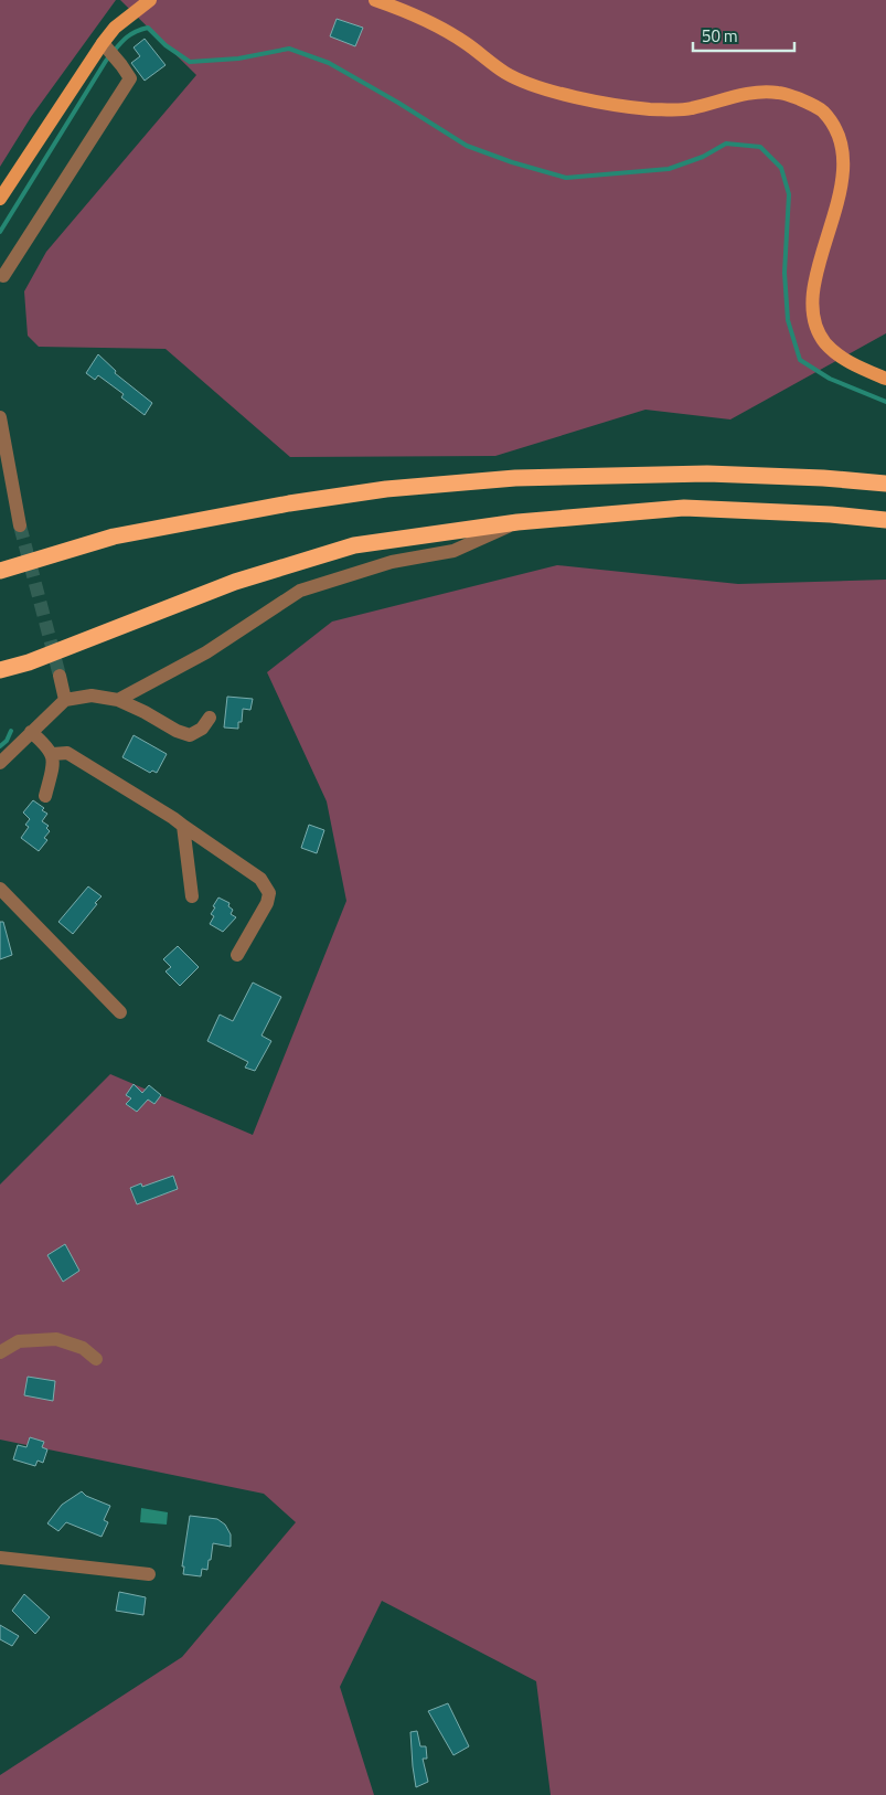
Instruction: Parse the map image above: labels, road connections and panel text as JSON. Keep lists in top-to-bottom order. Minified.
{"scale_bar":"50 m"}
